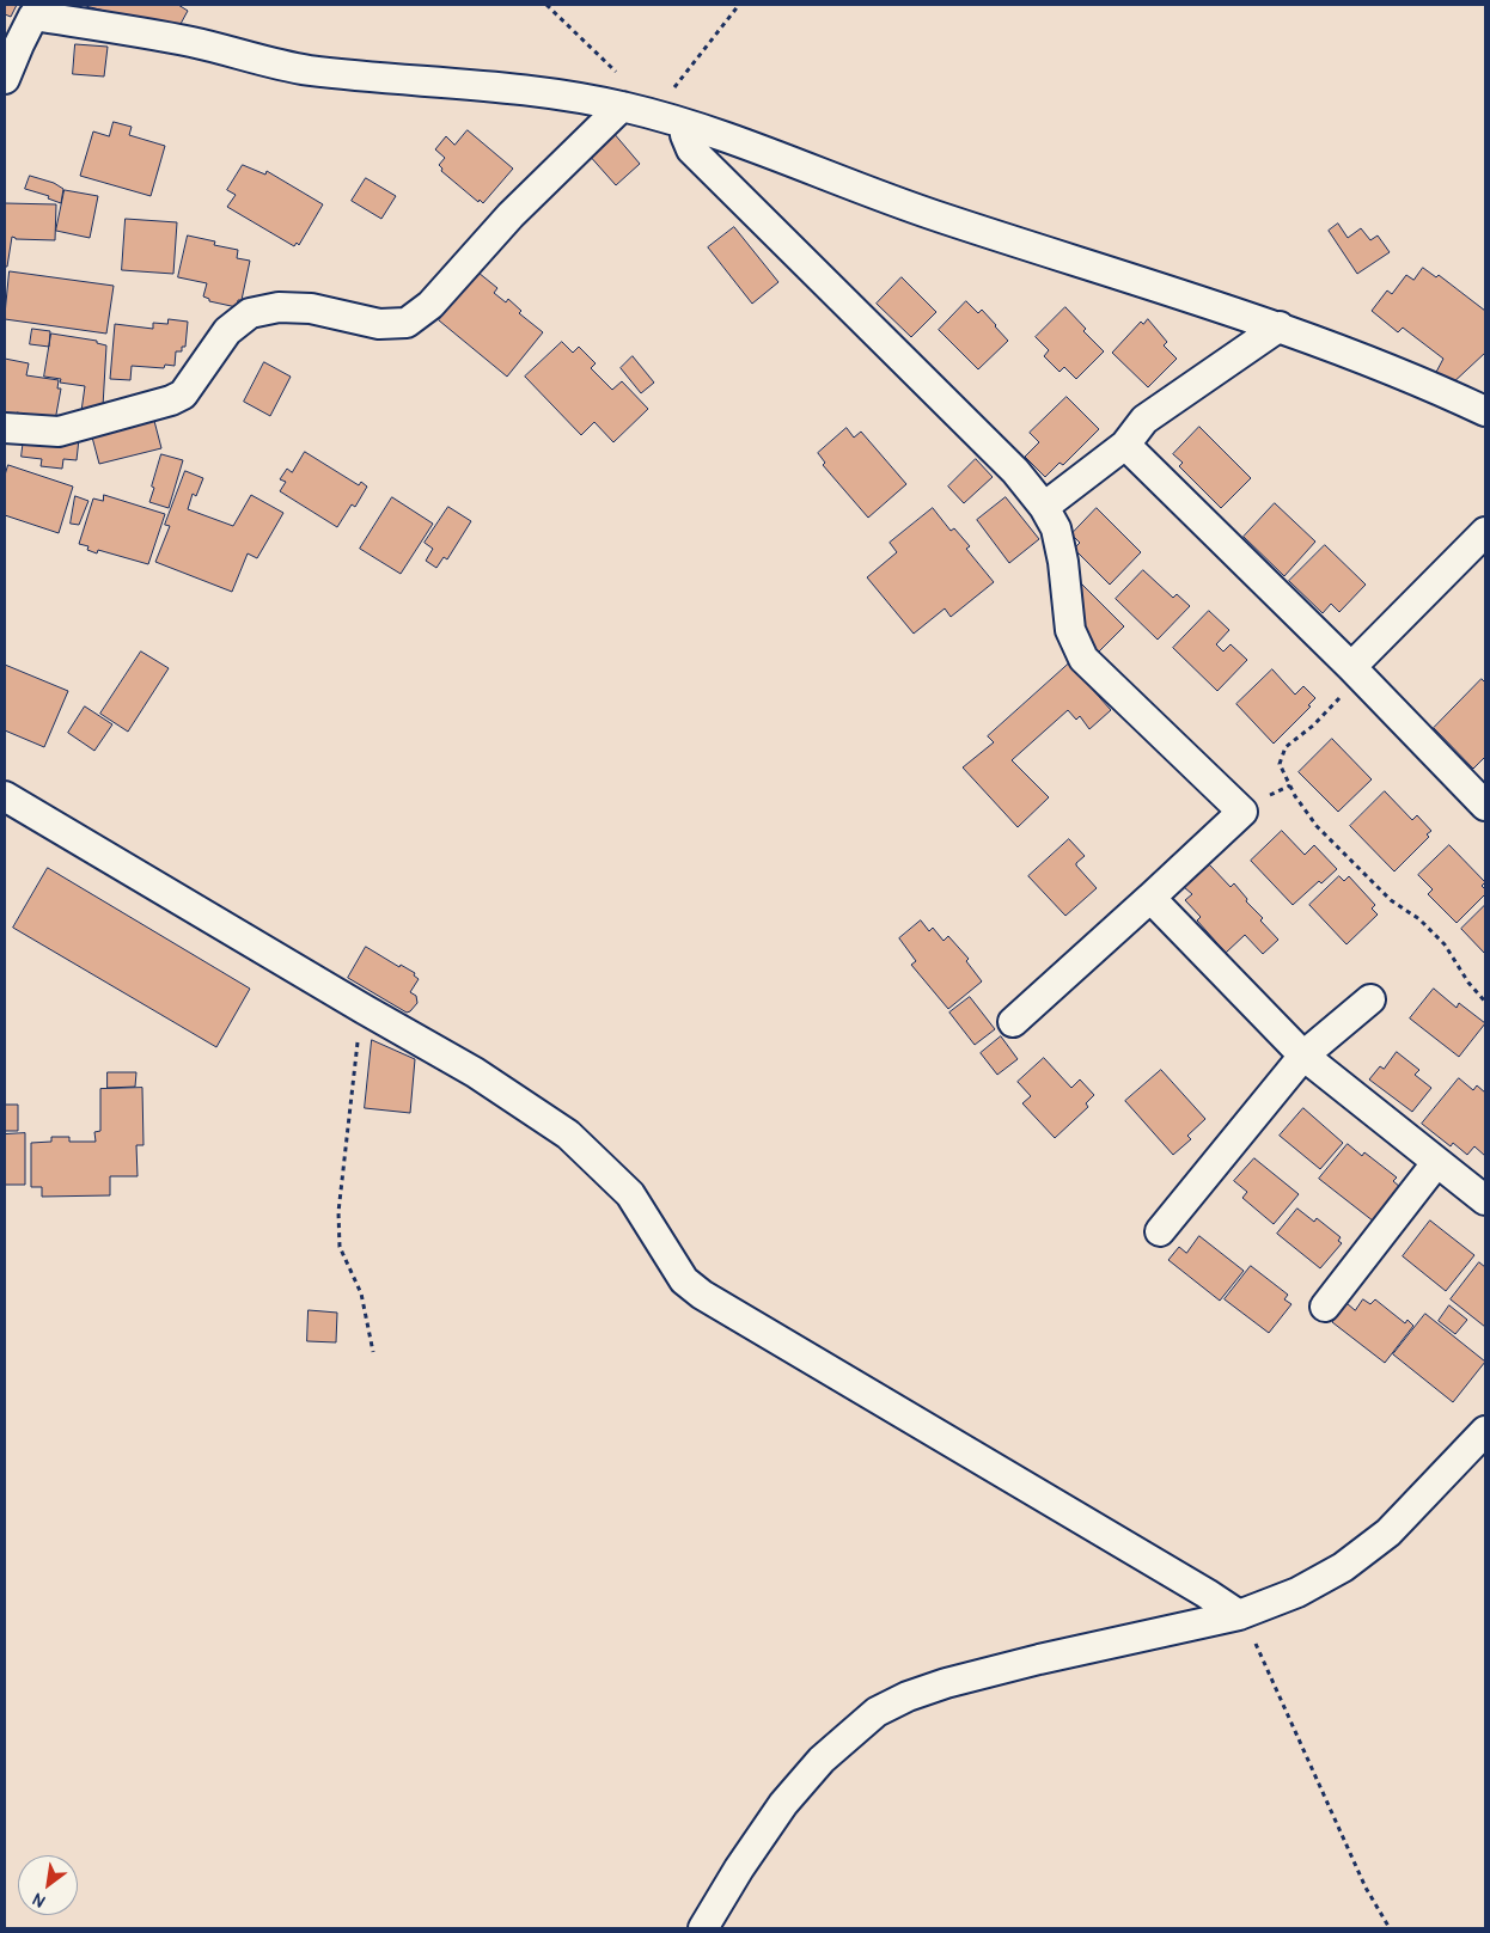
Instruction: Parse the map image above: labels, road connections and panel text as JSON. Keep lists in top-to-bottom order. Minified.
{"north":"bottom left"}
